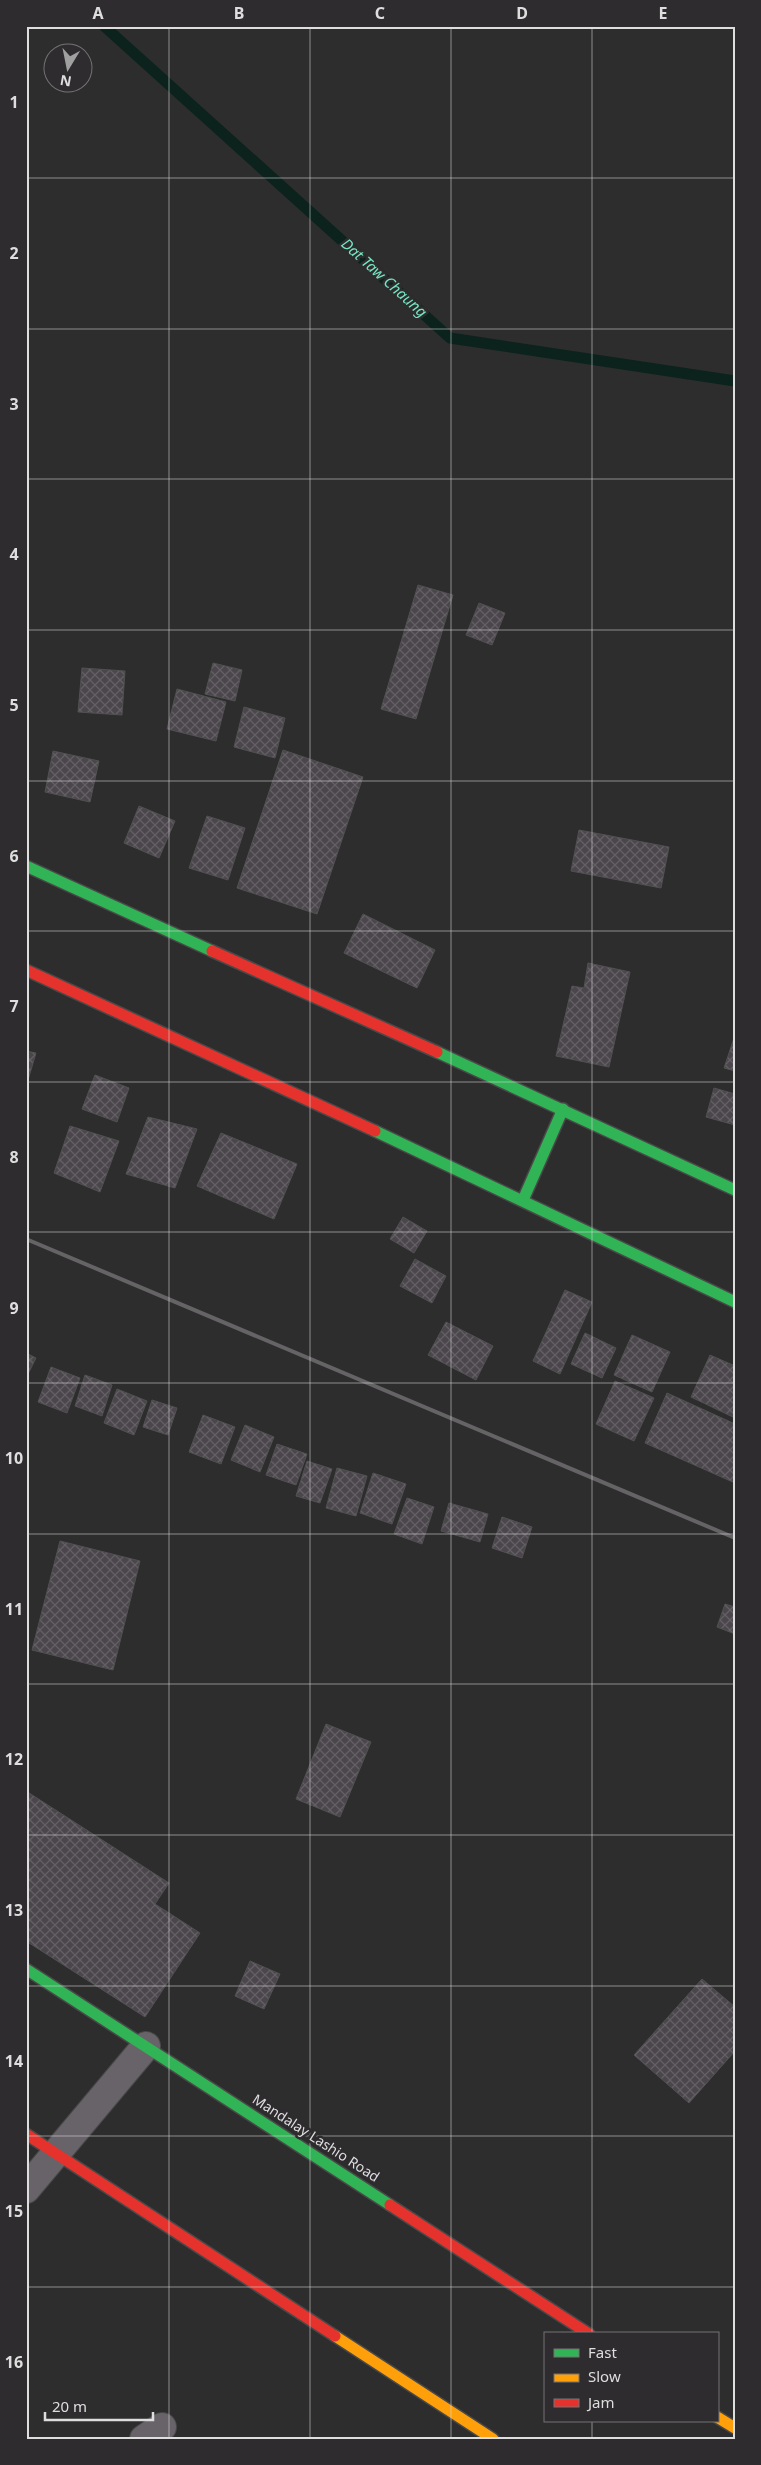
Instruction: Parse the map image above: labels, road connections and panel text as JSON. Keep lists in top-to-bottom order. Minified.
{"streets":{"main road":["Mandalay Lashio Road"]},"water":["Dat Taw Chaung"],"legend":["Fast","Slow","Jam"],"scale_bar":"20 m","north":"bottom","grid":{"columns":["A","B","C","D","E"],"rows":["1","2","3","4","5","6","7","8","9","10","11","12","13","14","15","16"]}}
